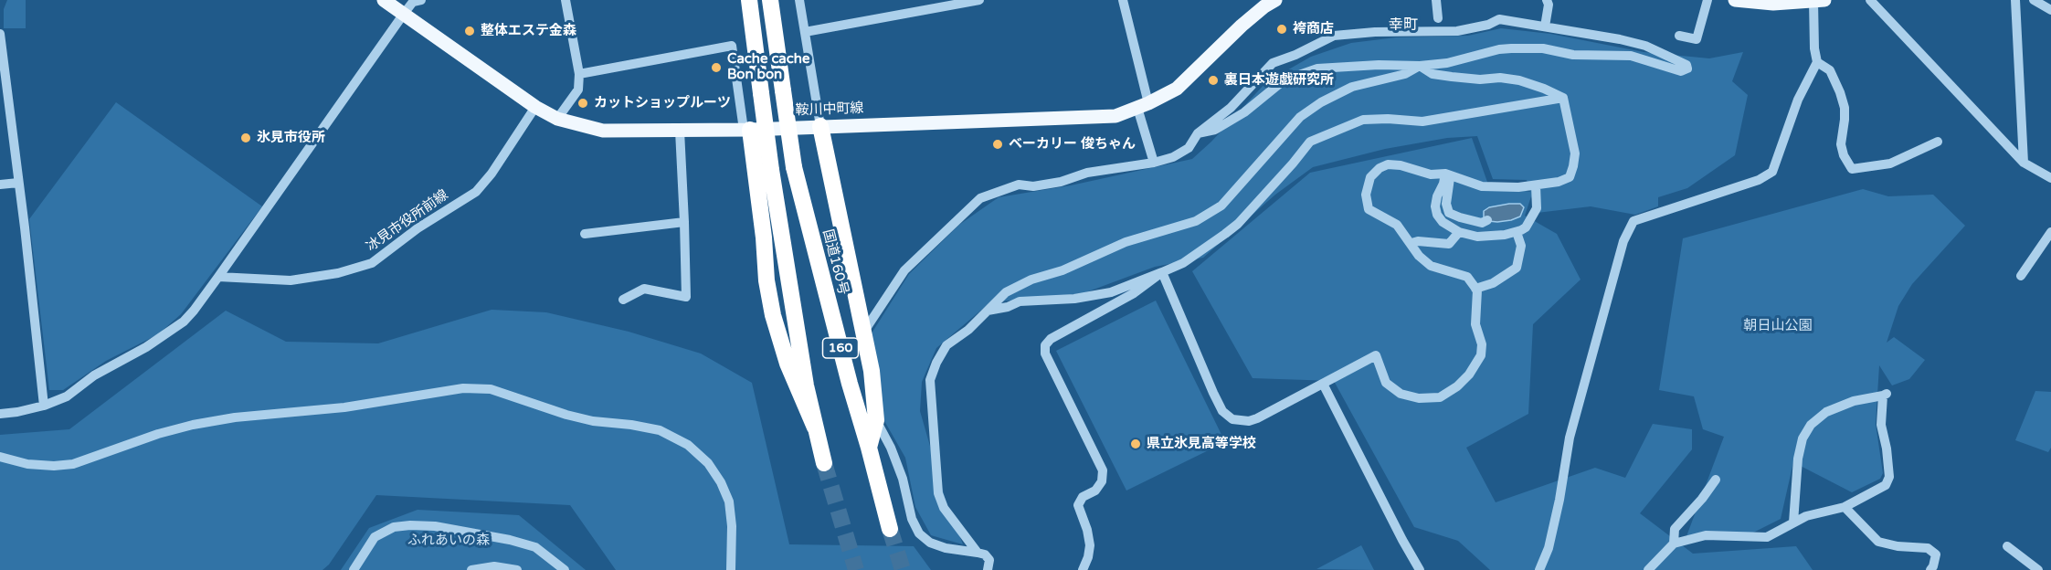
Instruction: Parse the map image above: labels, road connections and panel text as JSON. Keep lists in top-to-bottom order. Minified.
{"streets":{"highway":["国道160号","160"],"main road":["鞍川中町線"],"street":["冰見市役所前線"]},"crossings":[["鞍川中町線","冰見市役所前線"]],"districts":["幸町"],"parks":["朝日山公園","ふれあいの森"],"places":["袴商店","整体エステ金森","Cache cache Bon bon","裏日本遊戯研究所","カットショップルーツ","氷見市役所","ベーカリー 俊ちゃん","県立氷見高等学校"]}
